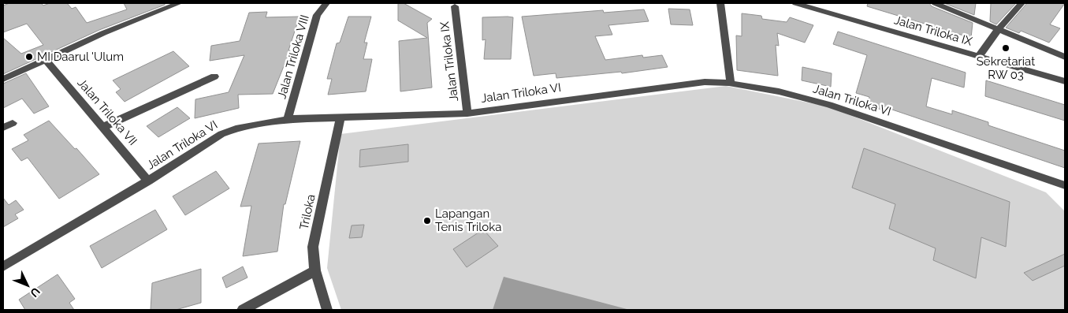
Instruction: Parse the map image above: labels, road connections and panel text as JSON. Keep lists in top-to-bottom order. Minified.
{"streets":{"street":["Jalan Triloka IX","Jalan Triloka VIII","Jalan Triloka VI","Jalan Triloka VII","Triloka"]},"crossings":[["Jalan Triloka IX","Jalan Triloka VI"],["Jalan Triloka VIII","Jalan Triloka VI"],["Jalan Triloka VI","Jalan Triloka VII"],["Jalan Triloka VI","Triloka"]],"places":["Sekretariat RW 03","MI Daarul 'Ulum","Lapangan Tenis Triloka"],"north":"bottom right"}
